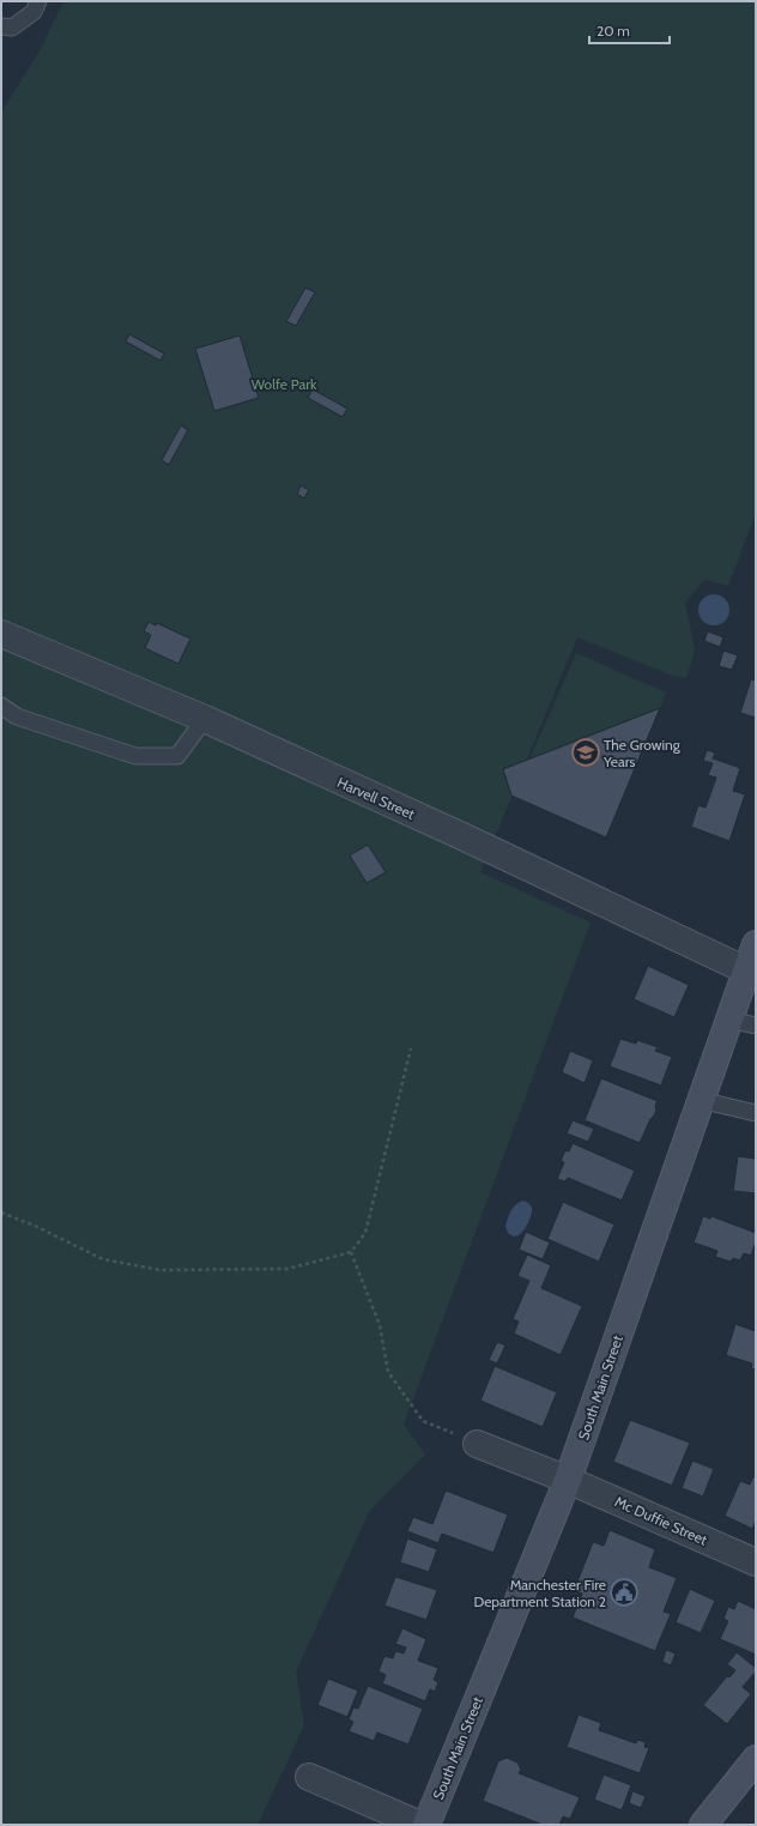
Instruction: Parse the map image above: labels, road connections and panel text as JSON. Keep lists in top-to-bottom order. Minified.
{"streets":{"main road":["South Main Street"],"street":["Harvell Street","Mc Duffie Street"]},"crossings":[["Harvell Street","South Main Street"],["South Main Street","Mc Duffie Street"]],"parks":["Wolfe Park"],"places":{"school or university":["The Growing Years"],"public building":["Manchester Fire Department Station 2"]},"scale_bar":"20 m"}
